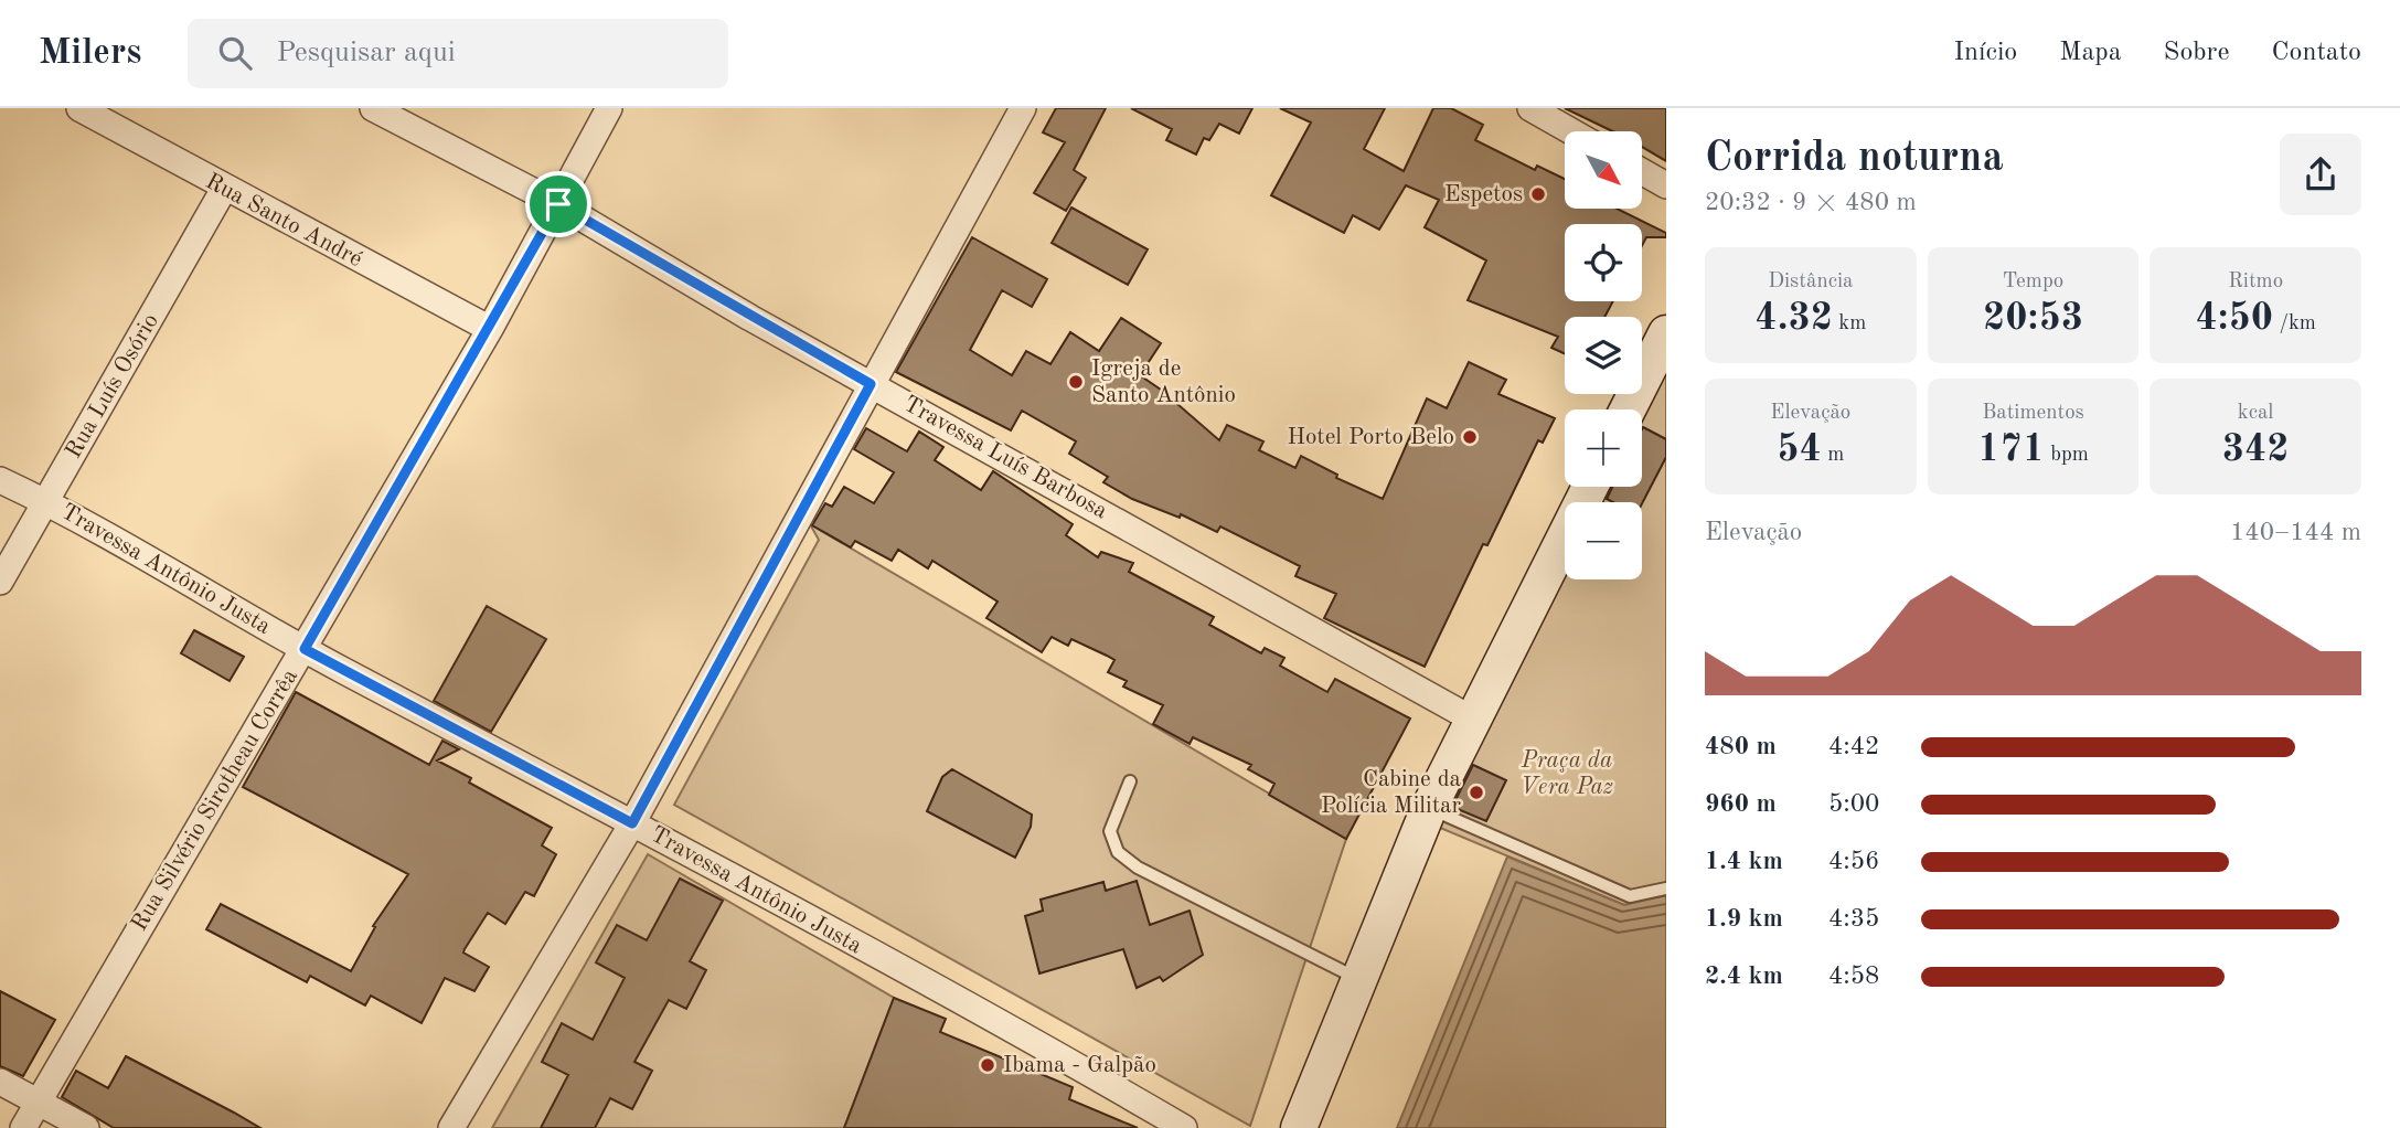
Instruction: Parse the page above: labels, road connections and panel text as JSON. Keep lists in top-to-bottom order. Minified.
{"streets":{"street":["Rua Santo André","Rua Luís Osório","Travessa Luís Barbosa","Travessa Antônio Justa","Rua Silvério Sirotheau Corrêa"]},"crossings":[["Rua Santo André","Rua Luís Osório"],["Rua Santo André","Rua Silvério Sirotheau Corrêa"],["Rua Luís Osório","Travessa Antônio Justa"],["Travessa Luís Barbosa","Rua Silvério Sirotheau Corrêa"],["Travessa Antônio Justa","Rua Silvério Sirotheau Corrêa"]],"parks":["Praça da Vera Paz"],"places":["Espetos","Igreja de Santo Antônio","Hotel Porto Belo","Cabine da Polícia Militar","Ibama - Galpão"],"north":"bottom right","page":{"header":"Milers","search":"Pesquisar aqui","nav":["Início","Mapa","Sobre","Contato"],"heading":["Corrida noturna","20:32 · 9 × 480 m"],"map_buttons":["+","−"],"stats":[["Distância","4.32 km"],["Tempo","20:53"],["Ritmo","4:50 /km"],["Elevação","54 m"],["Batimentos","171 bpm"],["kcal","342"]],"chart":["Elevação","140–144 m"],"list":[{"name":"480 m","note":"4:42"},{"name":"960 m","note":"5:00"},{"name":"1.4 km","note":"4:56"},{"name":"1.9 km","note":"4:35"},{"name":"2.4 km","note":"4:58"}]}}
